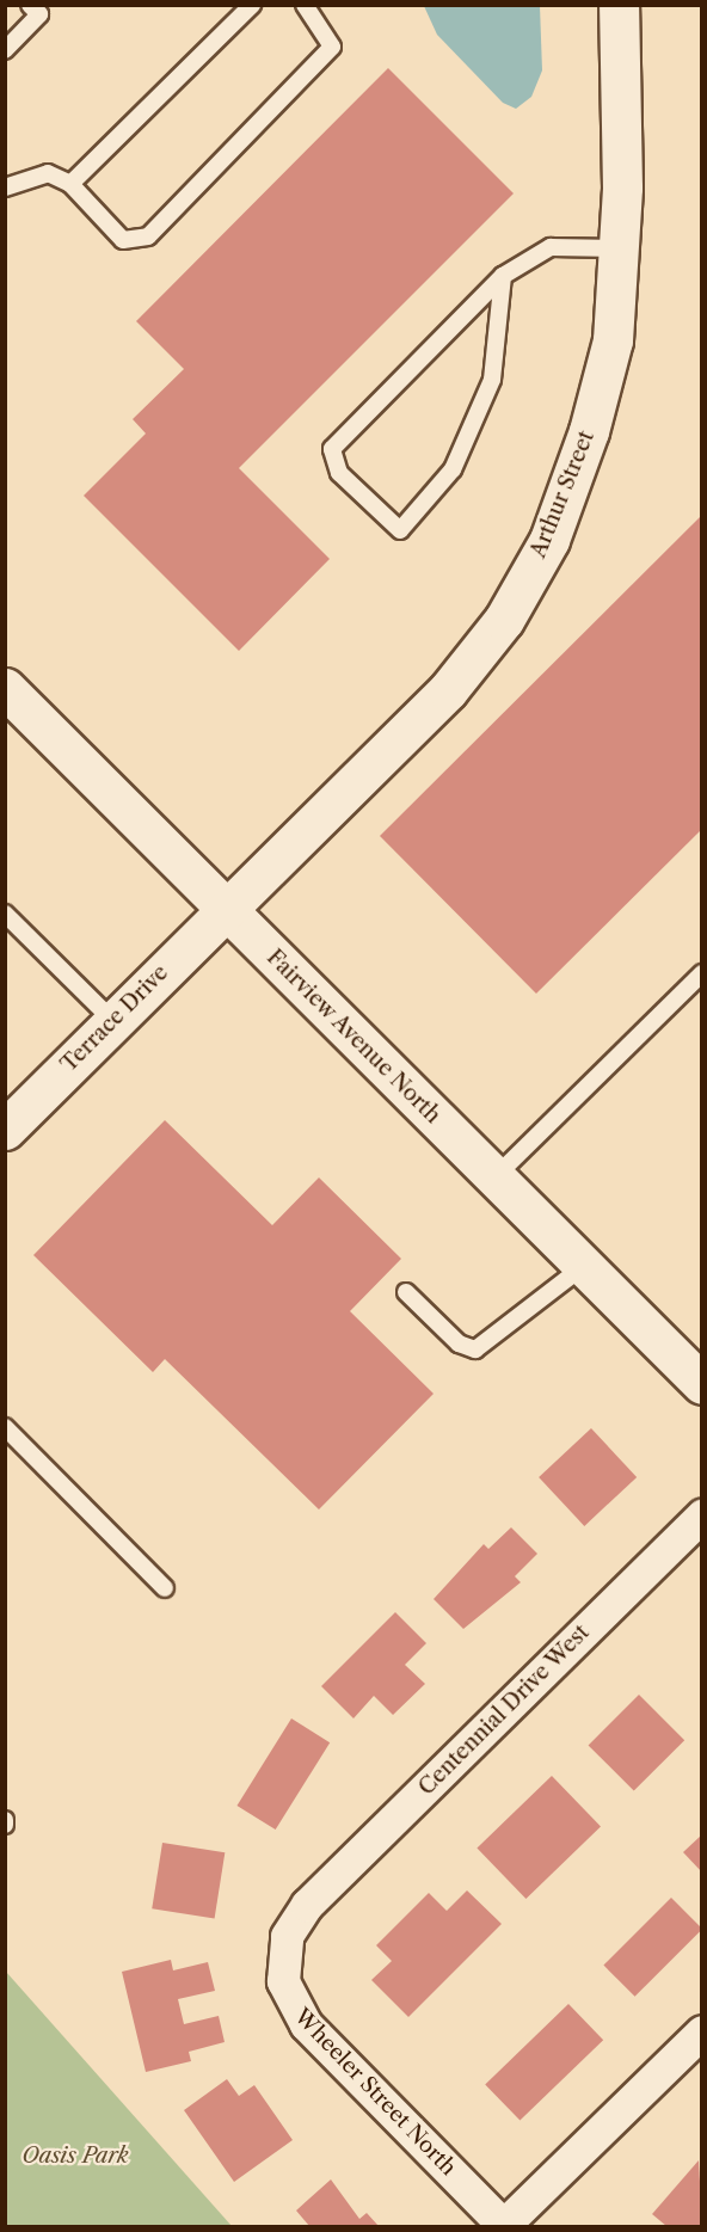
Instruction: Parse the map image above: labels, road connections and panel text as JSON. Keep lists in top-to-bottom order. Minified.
{"streets":{"street":["Arthur Street","Terrace Drive","Fairview Avenue North","Centennial Drive West","Wheeler Street North"]},"crossings":[["Arthur Street","Terrace Drive"],["Arthur Street","Fairview Avenue North"],["Terrace Drive","Fairview Avenue North"],["Centennial Drive West","Wheeler Street North"]],"parks":["Oasis Park"]}
